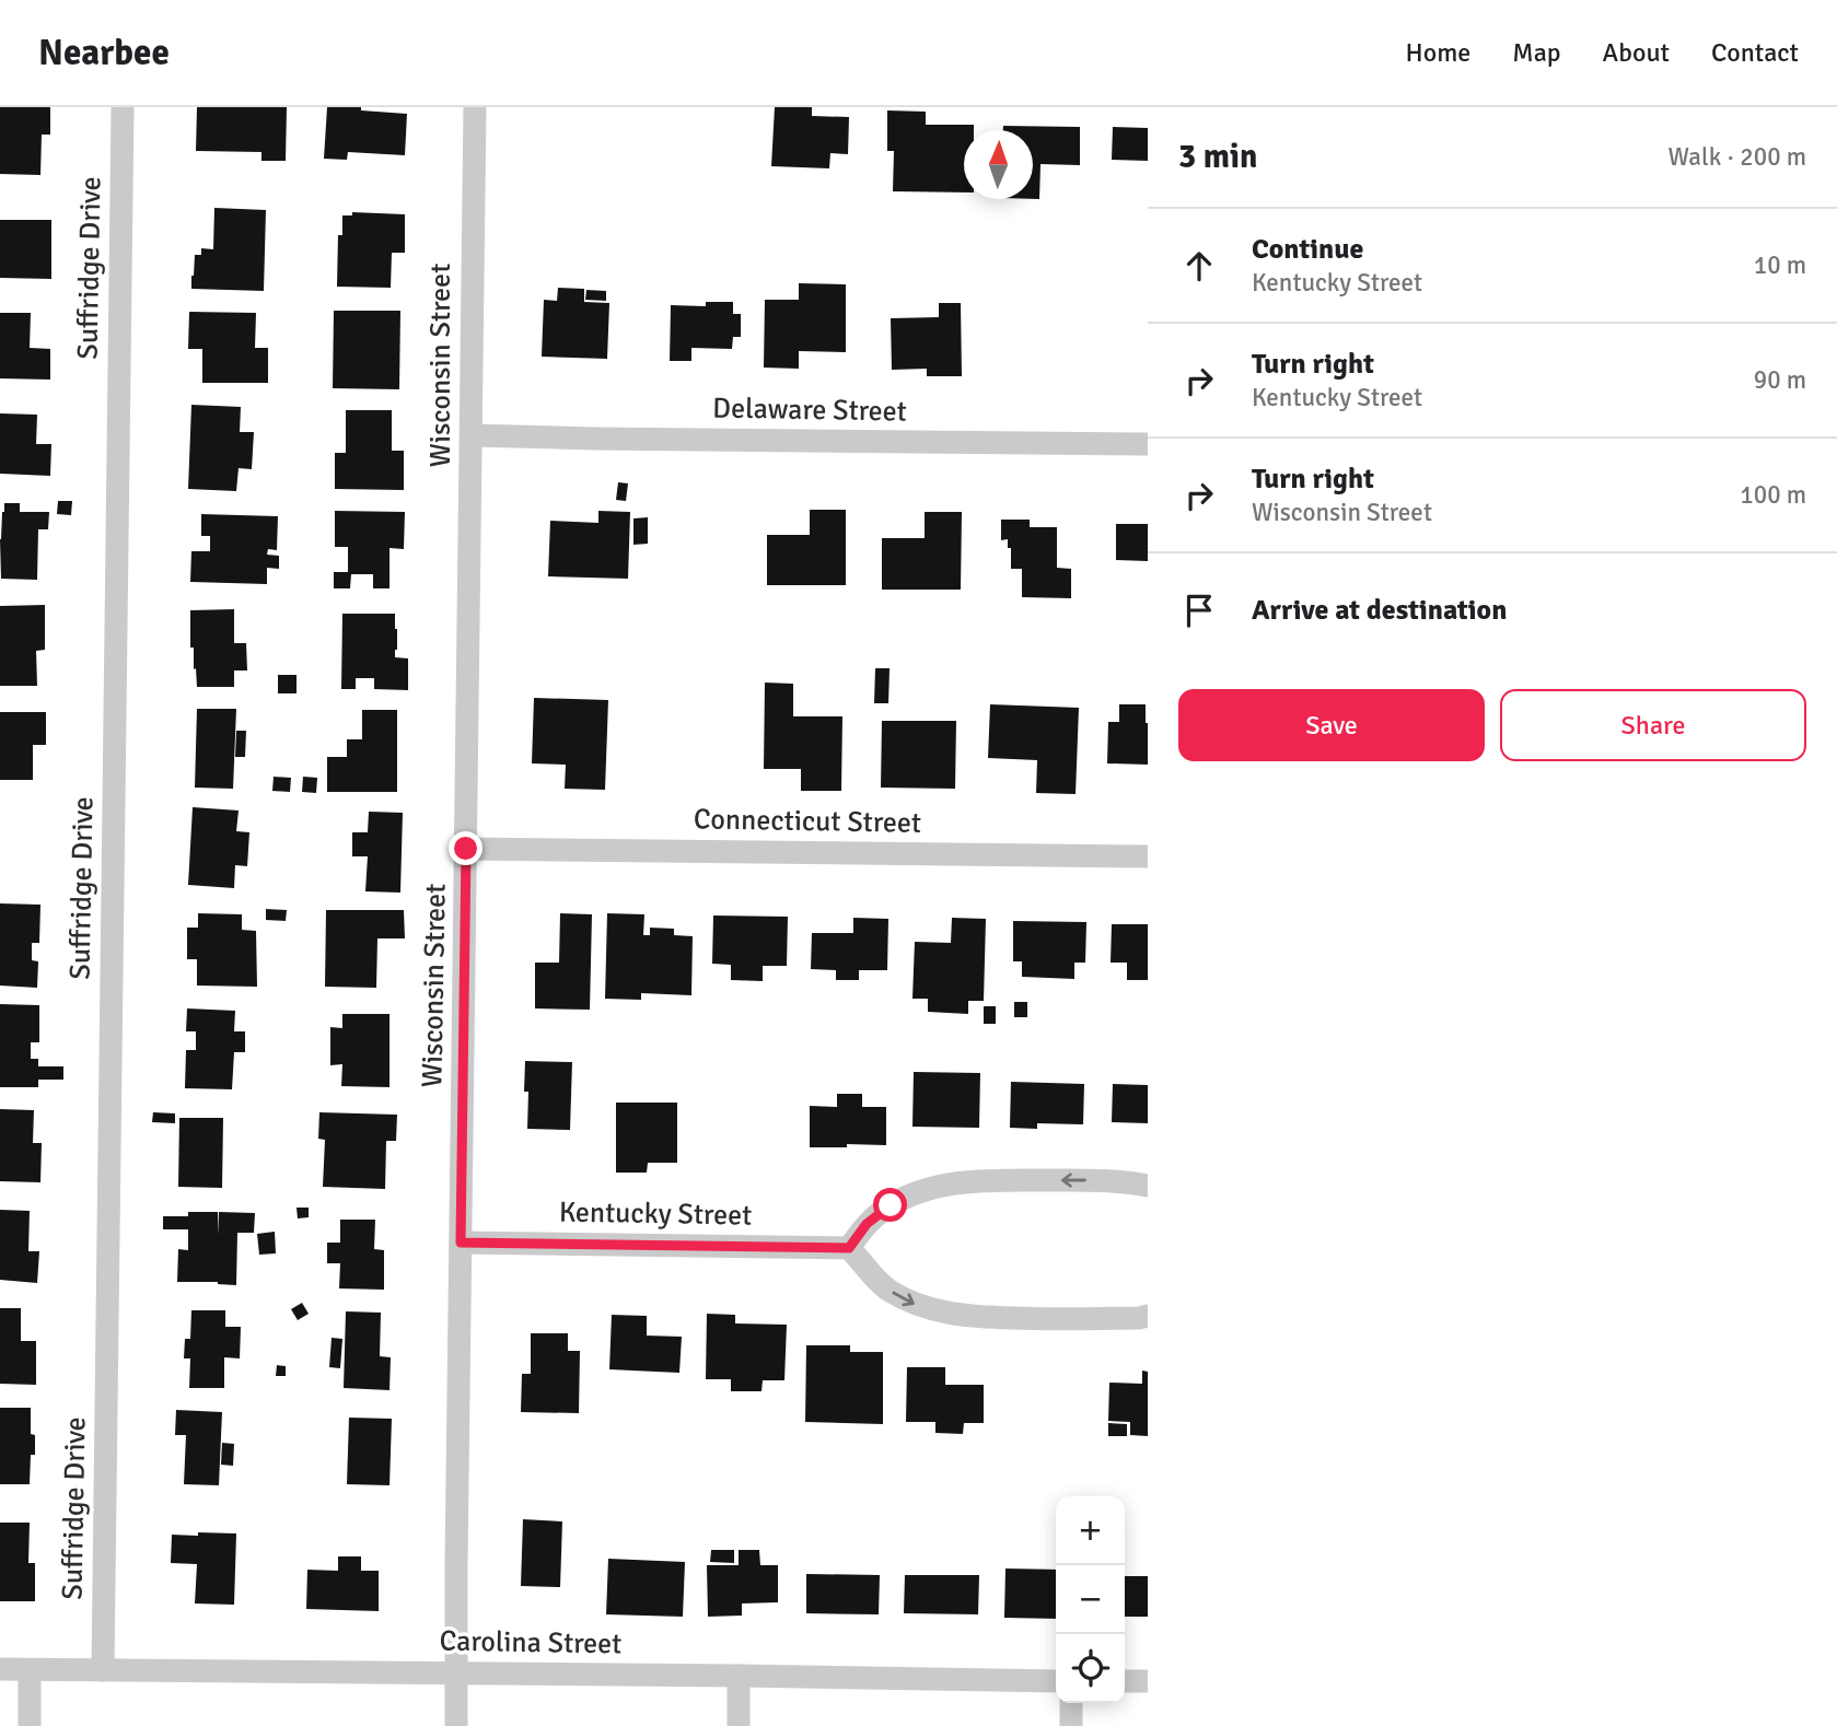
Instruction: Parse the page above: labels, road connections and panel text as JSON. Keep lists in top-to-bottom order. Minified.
{"streets":{"street":["Suffridge Drive","Wisconsin Street","Delaware Street","Connecticut Street","Kentucky Street","Carolina Street"]},"crossings":[["Suffridge Drive","Carolina Street"],["Wisconsin Street","Delaware Street"],["Wisconsin Street","Connecticut Street"],["Wisconsin Street","Kentucky Street"],["Wisconsin Street","Carolina Street"]],"north":"top","page":{"header":"Nearbee","nav":["Home","Map","About","Contact"],"heading":["3 min","Walk · 200 m"],"list":[["Continue","Kentucky Street","10 m"],["Turn right","Kentucky Street","90 m"],["Turn right","Wisconsin Street","100 m"],"Arrive at destination"],"buttons":["Save","Share"],"map_buttons":["+","−"]}}
